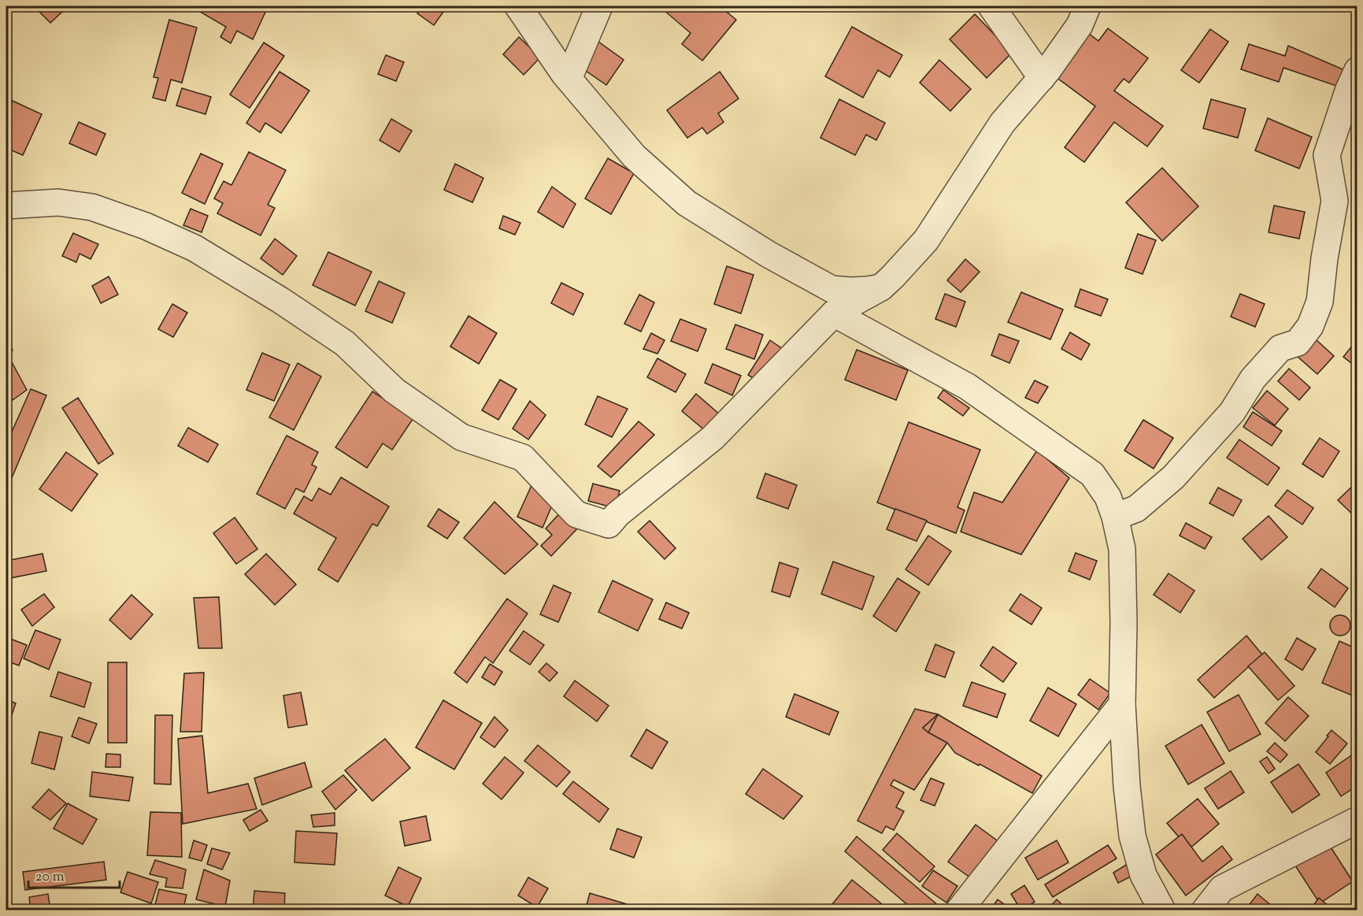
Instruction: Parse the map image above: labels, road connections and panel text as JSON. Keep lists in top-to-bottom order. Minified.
{"scale_bar":"20 m"}
